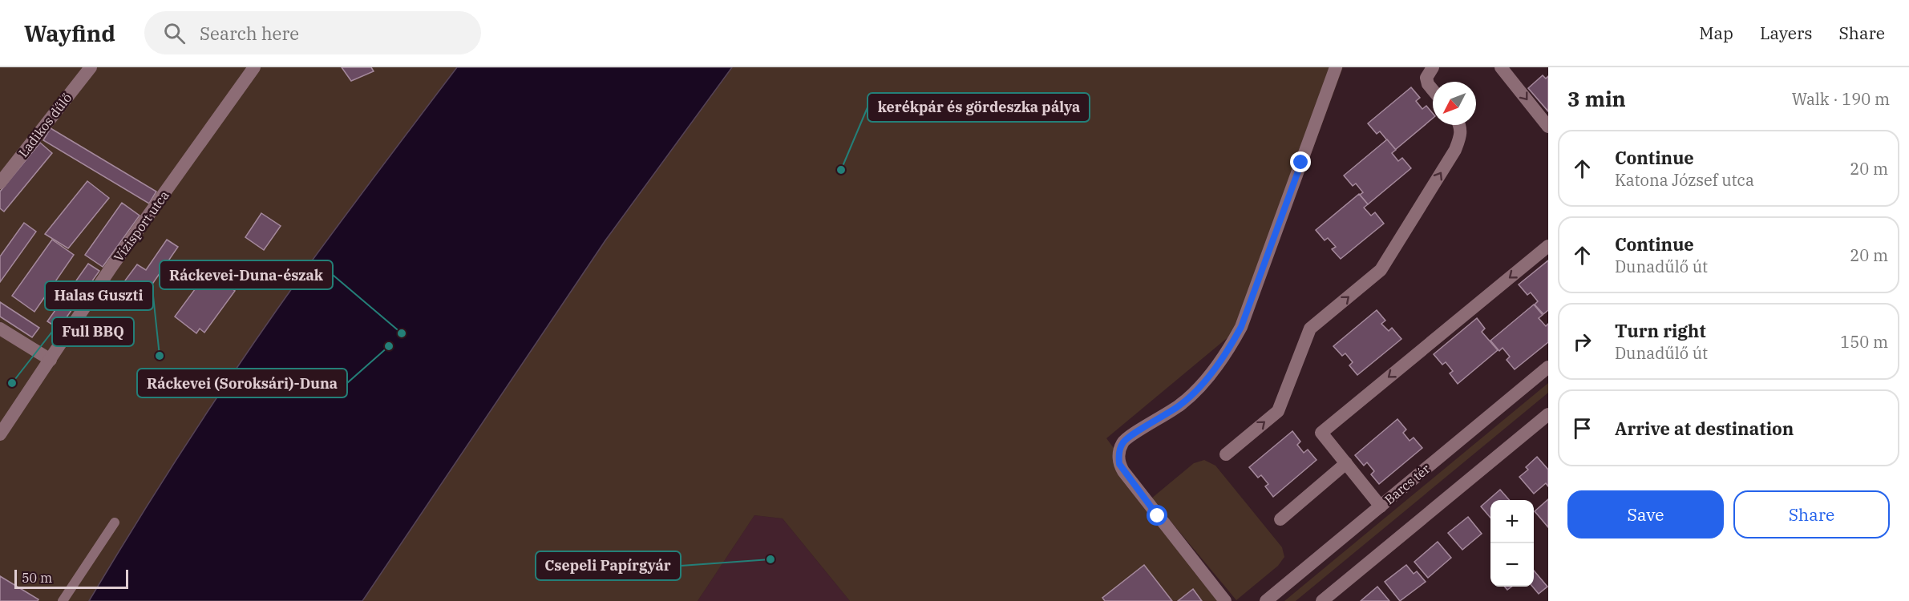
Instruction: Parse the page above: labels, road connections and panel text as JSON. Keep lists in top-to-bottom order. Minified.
{"streets":{"street":["Ladikos dűlő","Vízisport utca","Barcs tér"]},"places":["kerékpár és gördeszka pálya","Ráckevei-Duna-észak","Ráckevei (Soroksári)-Duna","Halas Guszti","Full BBQ","Csepeli Papírgyár"],"scale_bar":"50 m","north":"bottom left","page":{"header":"Wayfind","search":"Search here","nav":["Map","Layers","Share"],"heading":["3 min","Walk · 190 m"],"list":[["Continue","Katona József utca","20 m"],["Continue","Dunadűlő út","20 m"],["Turn right","Dunadűlő út","150 m"],"Arrive at destination"],"buttons":["Save","Share"],"map_buttons":["+","−"],"scale":"50 m"}}
